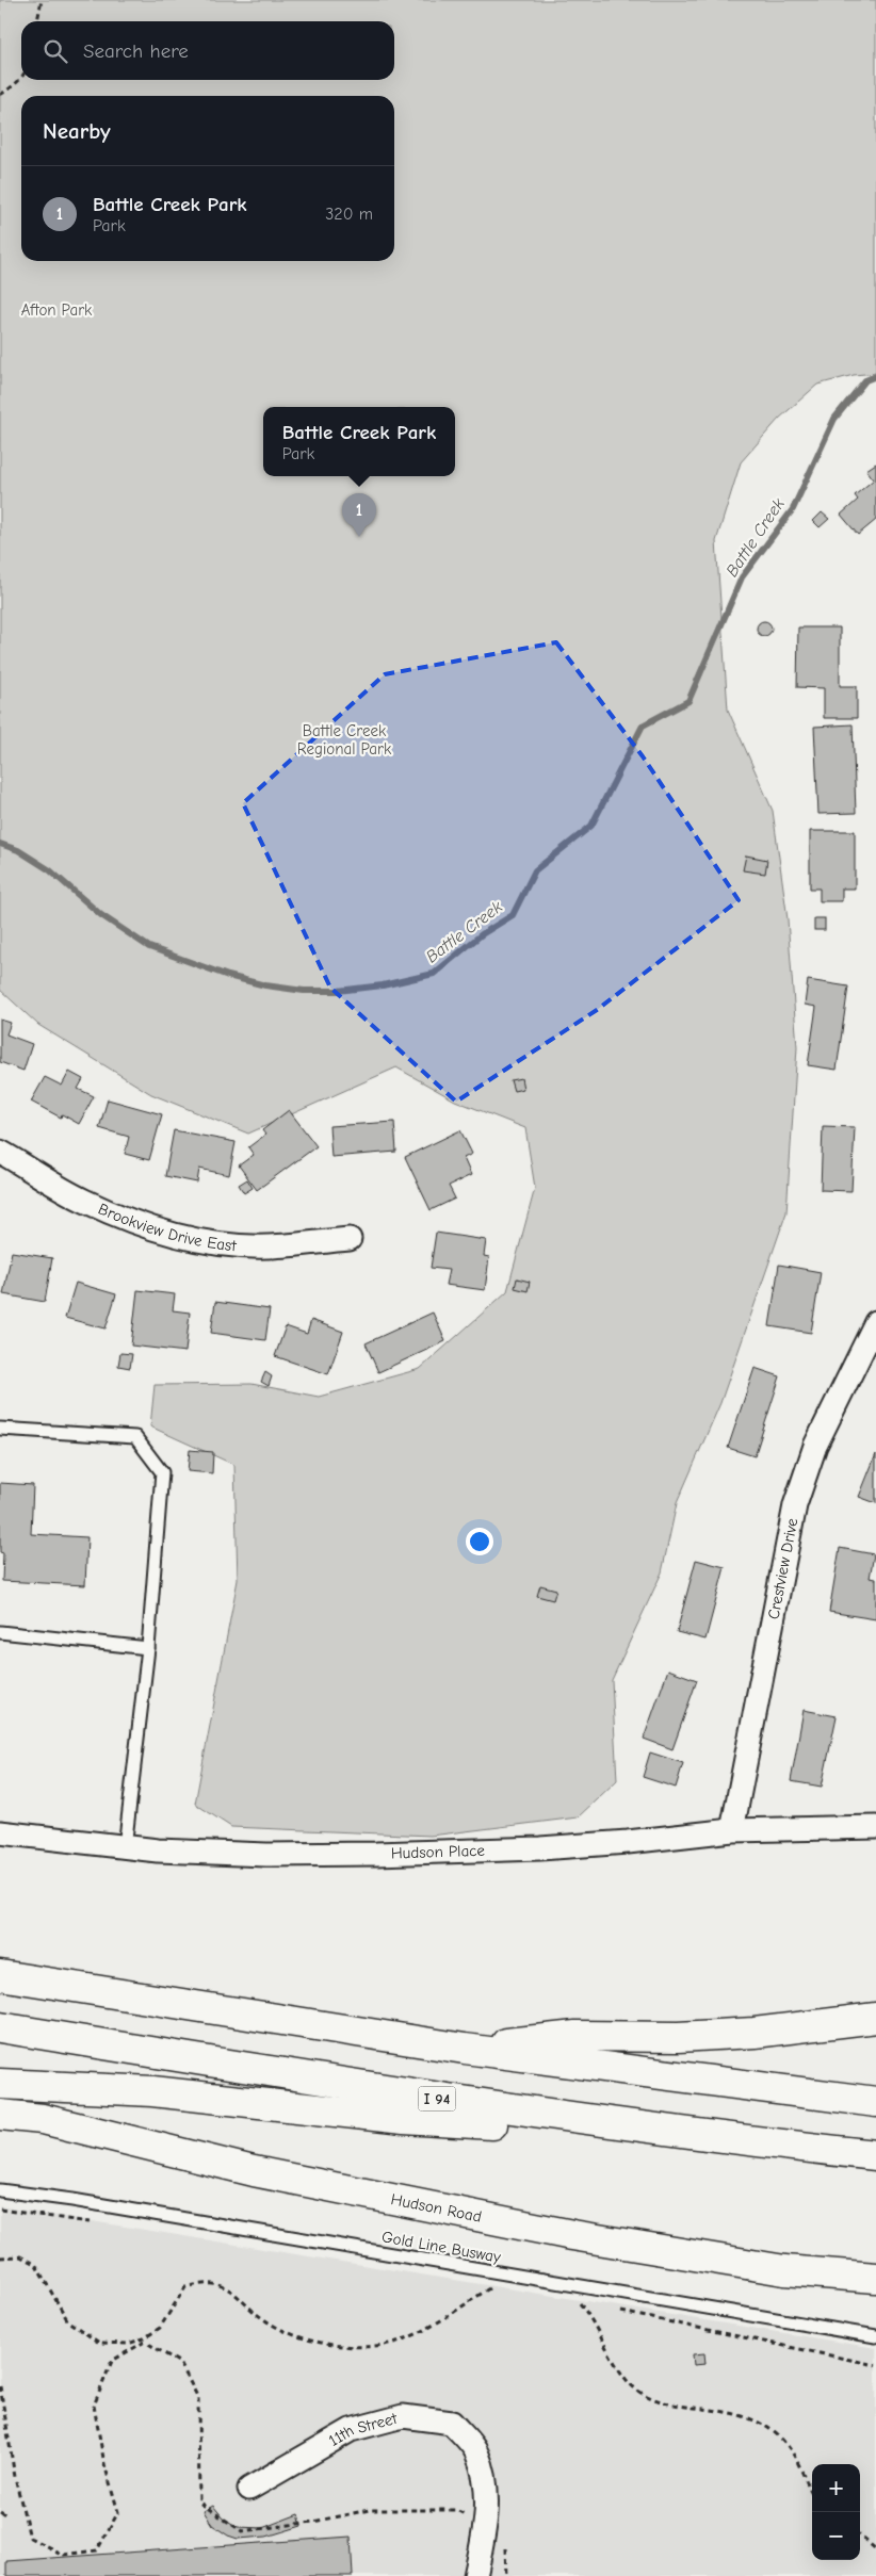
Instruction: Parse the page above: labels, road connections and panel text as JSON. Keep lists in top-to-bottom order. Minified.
{"streets":{"main road":["I 94","Hudson Road"],"street":["Brookview Drive East","Crestview Drive","Hudson Place","11th Street"],"lane":["Gold Line Busway"]},"crossings":[["Crestview Drive","Hudson Place"]],"water":["Battle Creek"],"parks":["Afton Park","Battle Creek Regional Park"],"page":{"search":"Search here","heading":"Nearby","list":[{"mark":"1","name":"Battle Creek Park","note":"Park","value":"320 m"}],"popup":["Battle Creek Park","Park"],"pins":"1","map_buttons":["+","−"]}}
